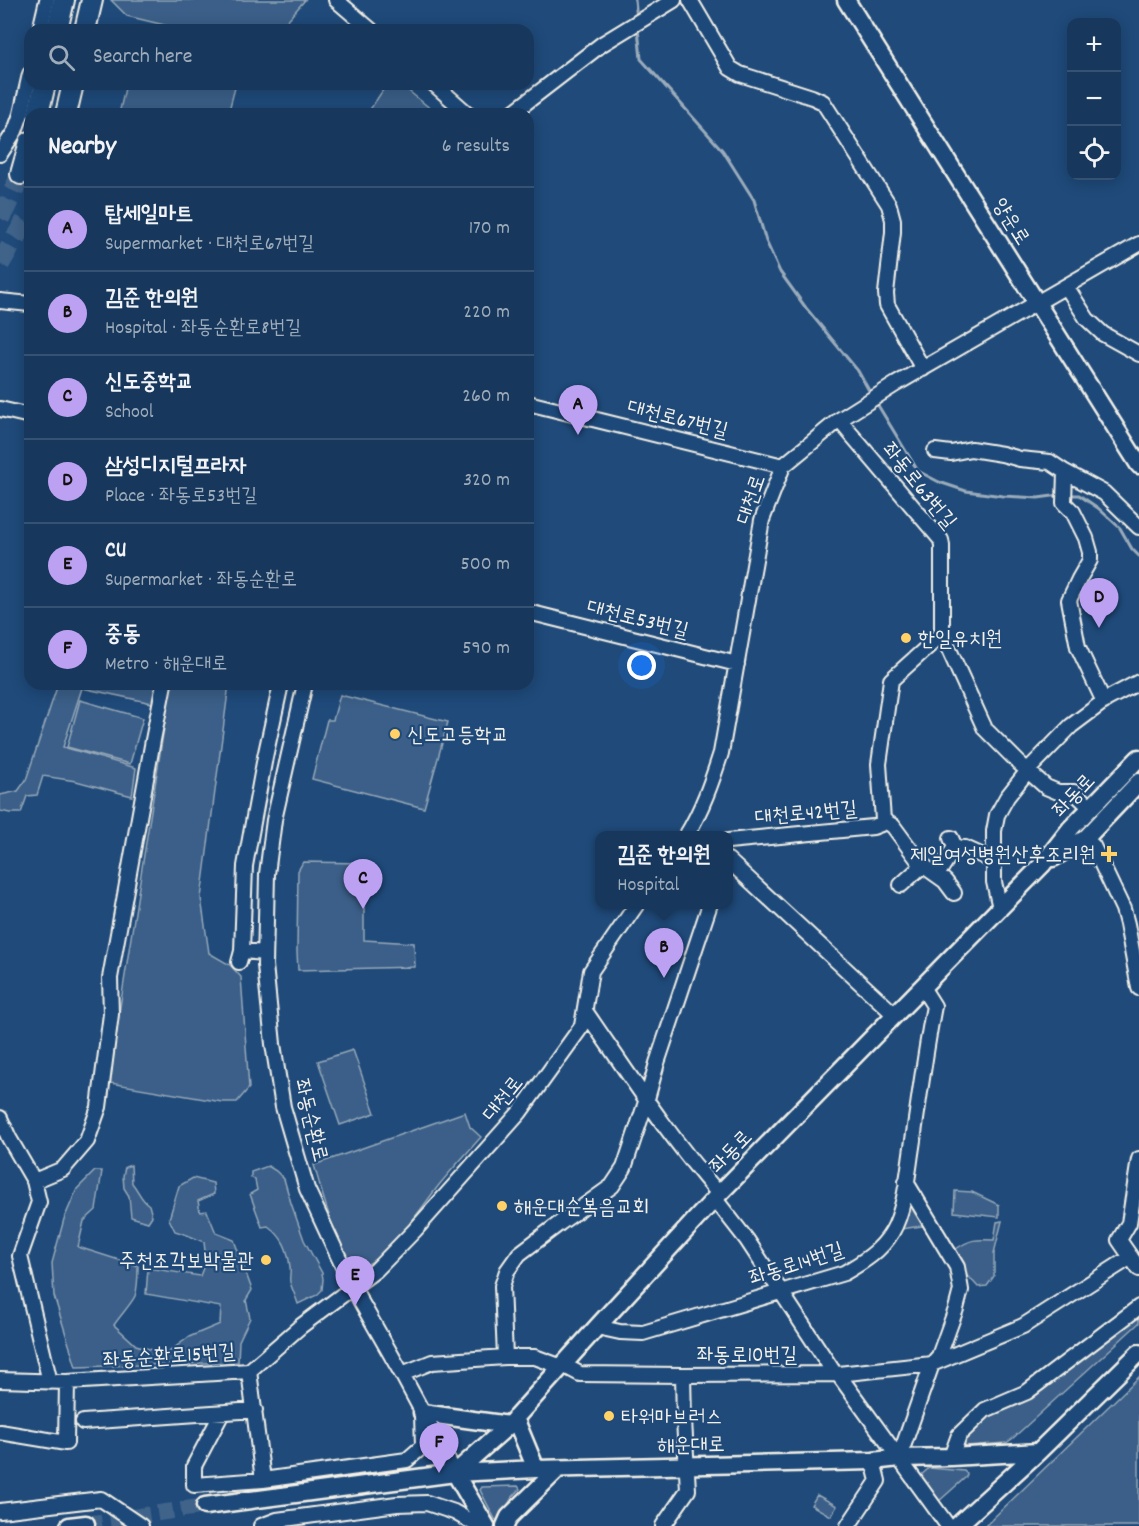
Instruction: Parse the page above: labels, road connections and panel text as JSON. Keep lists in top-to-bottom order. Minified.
{"streets":{"main road":["양운로","좌동로","좌동순환로","해운대로"],"street":["대천로67번길","좌동로63번길","대천로","대천로53번길","대천로42번길","좌동로14번길","좌동로10번길","좌동순환로15번길"]},"crossings":[["양운로","대천로"],["대천로67번길","대천로"],["좌동로63번길","대천로"],["좌동로63번길","좌동로"],["좌동로63번길","대천로42번길"],["대천로","대천로53번길"],["대천로","좌동순환로"],["대천로","좌동순환로15번길"],["좌동로","좌동순환로"],["좌동로","좌동로14번길"],["좌동로","좌동로10번길"],["좌동로","해운대로"],["좌동순환로","좌동로10번길"],["좌동순환로","좌동순환로15번길"],["좌동순환로","해운대로"]],"places":{"other":["한일유치원","신도고등학교","해운대순복음교회","주천조각보박물관","타워마브러스"],"health":["제일여성병원산후조리원"]},"page":{"map_buttons":["+","−"],"search":"Search here","heading":["Nearby","6 results"],"list":[{"mark":"A","name":"탑세일마트","note":"Supermarket · 대천로67번길","value":"170 m"},{"mark":"B","name":"김준 한의원","note":"Hospital · 좌동순환로8번길","value":"220 m"},{"mark":"C","name":"신도중학교","note":"School","value":"260 m"},{"mark":"D","name":"삼성디지털프라자","note":"Place · 좌동로53번길","value":"320 m"},{"mark":"E","name":"CU","note":"Supermarket · 좌동순환로","value":"500 m"},{"mark":"F","name":"중동","note":"Metro · 해운대로","value":"590 m"}],"pins":["A","D","C","B","E","F"],"popup":["김준 한의원","Hospital"]}}
